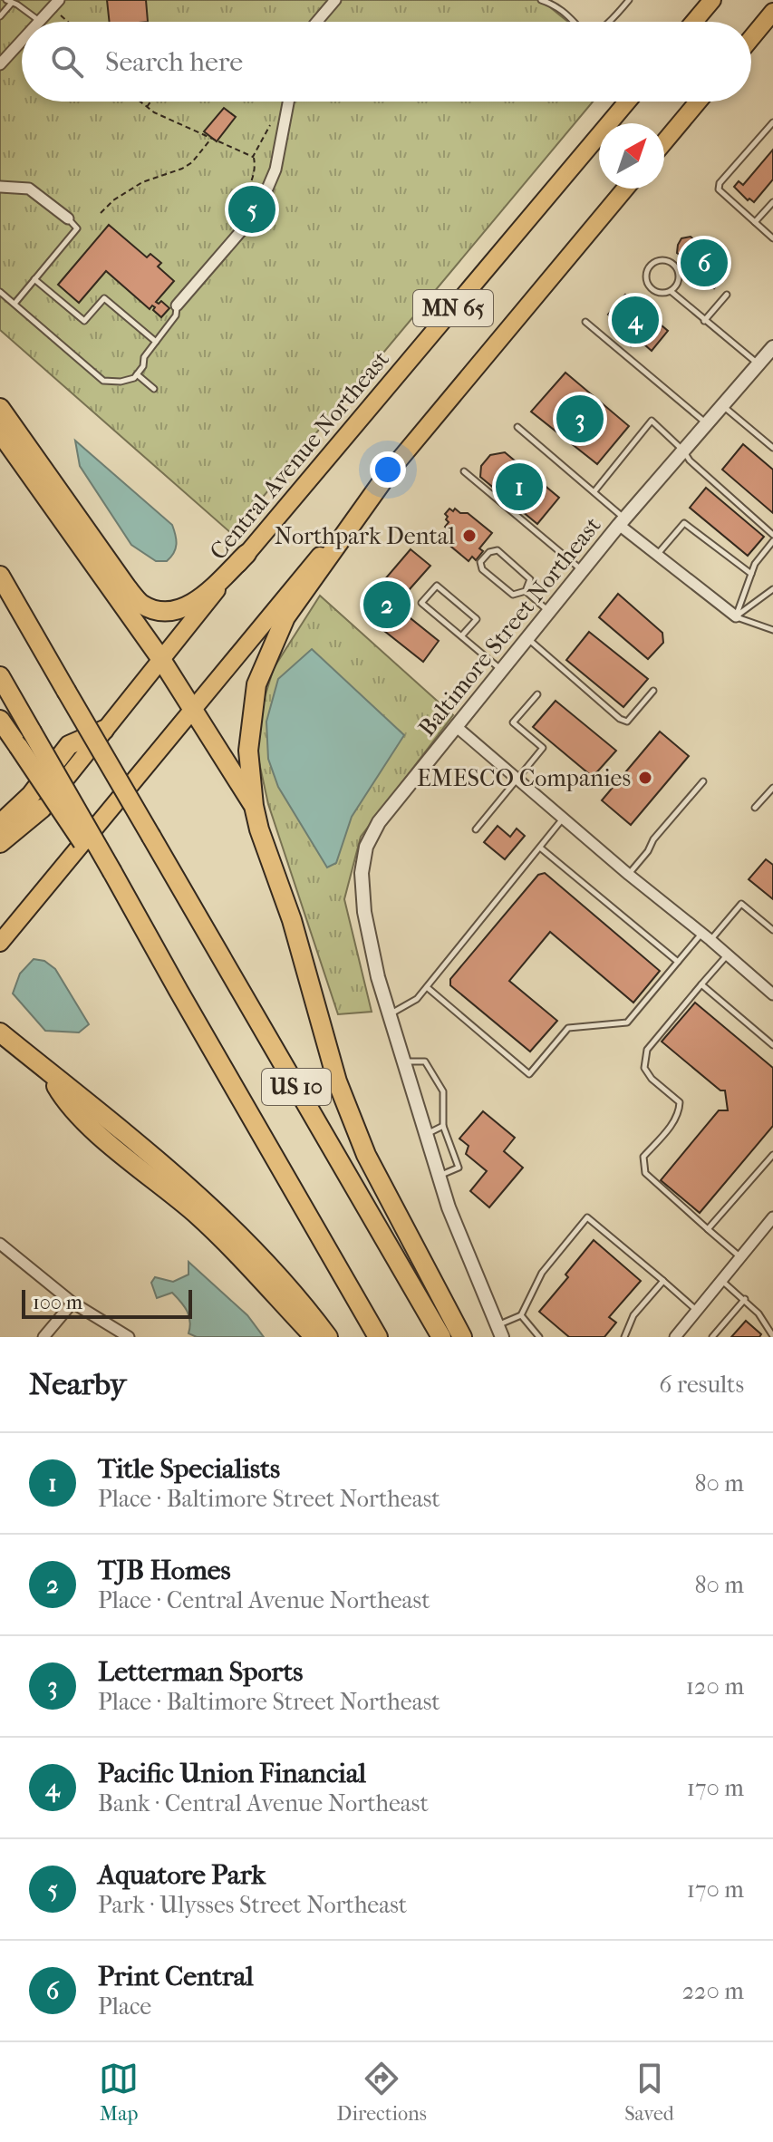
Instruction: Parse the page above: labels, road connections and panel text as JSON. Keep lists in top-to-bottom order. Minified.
{"streets":{"highway":["MN 65","Central Avenue Northeast","US 10"],"street":["Baltimore Street Northeast"]},"places":["Northpark Dental","EMESCO Companies"],"scale_bar":"100 m","north":"top right","page":{"search":"Search here","pins":["5","6","4","3","1","2"],"scale":"100 m","heading":["Nearby","6 results"],"list":[{"mark":"1","name":"Title Specialists","note":"Place · Baltimore Street Northeast","value":"80 m"},{"mark":"2","name":"TJB Homes","note":"Place · Central Avenue Northeast","value":"80 m"},{"mark":"3","name":"Letterman Sports","note":"Place · Baltimore Street Northeast","value":"120 m"},{"mark":"4","name":"Pacific Union Financial","note":"Bank · Central Avenue Northeast","value":"170 m"},{"mark":"5","name":"Aquatore Park","note":"Park · Ulysses Street Northeast","value":"170 m"},{"mark":"6","name":"Print Central","note":"Place","value":"220 m"}],"nav":["Map","Directions","Saved"]}}
